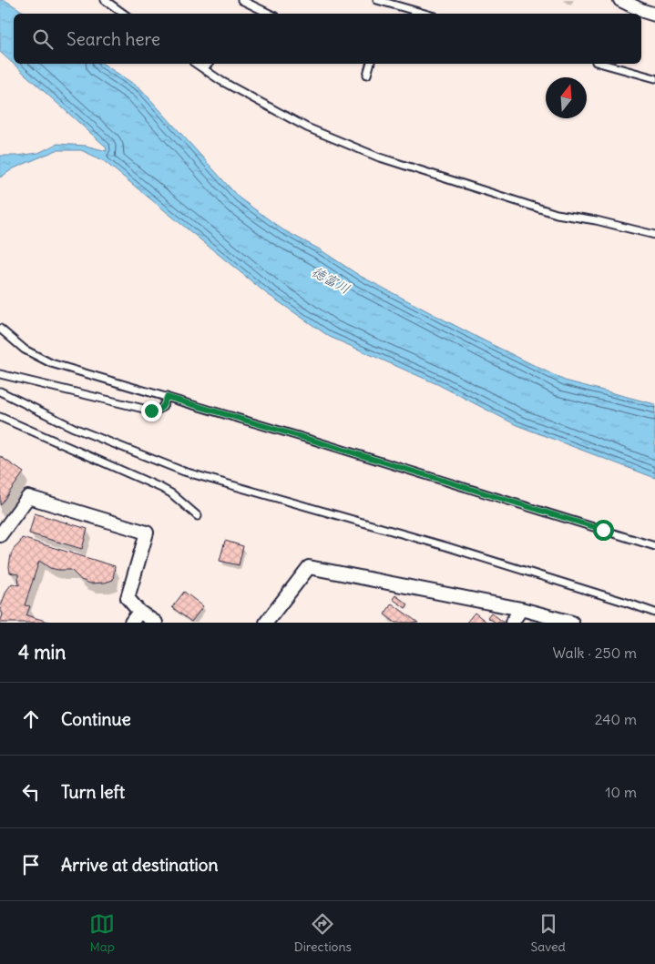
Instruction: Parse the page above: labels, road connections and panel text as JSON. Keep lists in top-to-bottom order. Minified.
{"water":["徳富川"],"north":"top","page":{"search":"Search here","heading":["4 min","Walk · 250 m"],"list":[["Continue","240 m"],["Turn left","10 m"],"Arrive at destination"],"nav":["Map","Directions","Saved"]}}
